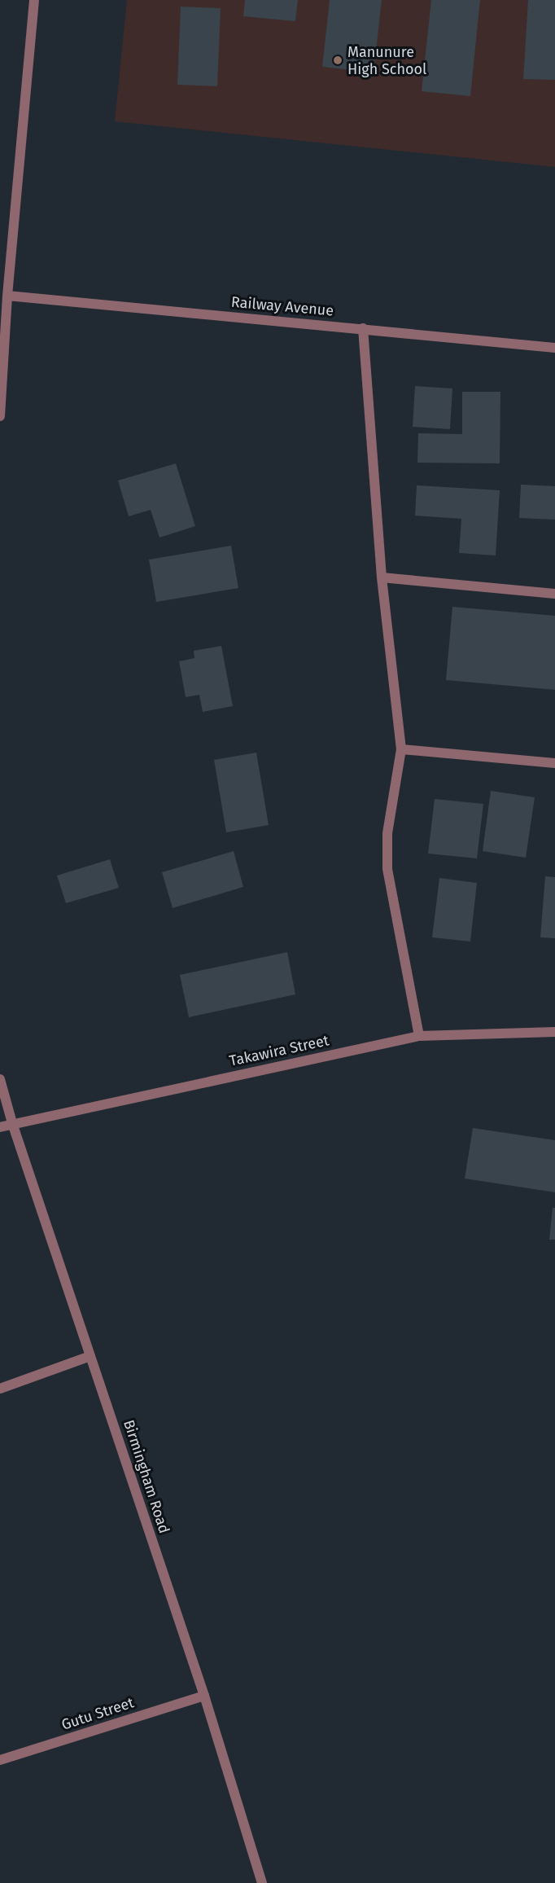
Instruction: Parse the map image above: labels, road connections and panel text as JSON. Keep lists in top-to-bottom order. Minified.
{"streets":{"street":["Railway Avenue","Takawira Street","Birmingham Road","Gutu Street"]},"crossings":[["Takawira Street","Birmingham Road"],["Birmingham Road","Gutu Street"]],"places":["Manunure High School"]}
